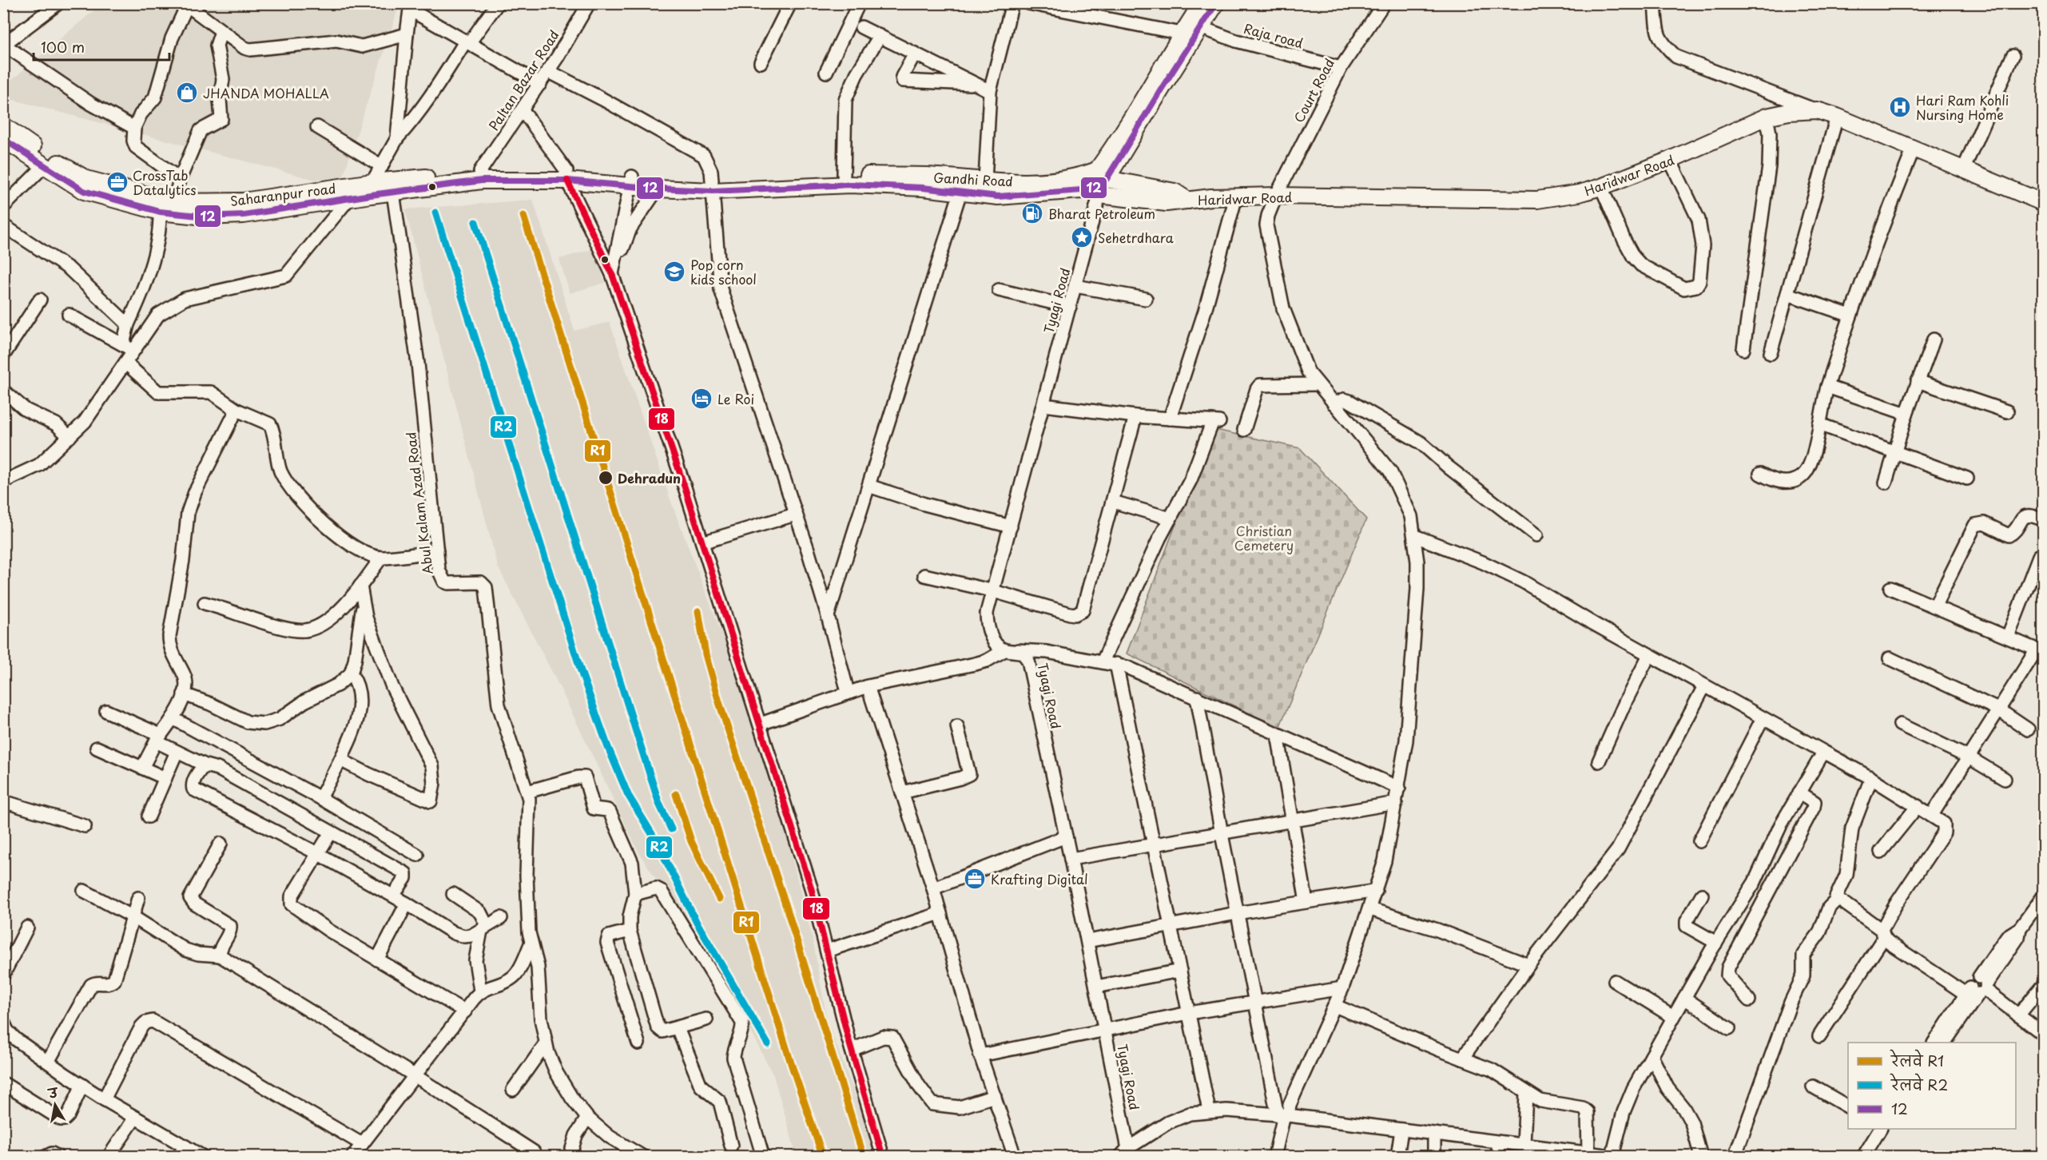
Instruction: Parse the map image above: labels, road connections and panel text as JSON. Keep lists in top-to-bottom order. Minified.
{"streets":{"main road":["Haridwar Road","Gandhi Road","Saharanpur road"],"street":["Raja road","Paltan Bazar Road","Court Road","Tyagi Road","Abul Kalam Azad Road"]},"crossings":[["Raja road","Court Road"],["Paltan Bazar Road","Gandhi Road"],["Court Road","Haridwar Road"],["Haridwar Road","Gandhi Road"],["Haridwar Road","Tyagi Road"],["Gandhi Road","Saharanpur road"],["Gandhi Road","Tyagi Road"],["Gandhi Road","Abul Kalam Azad Road"]],"parks":["Christian Cemetery"],"places":{"shop":["JHANDA MOHALLA"],"hospital":["Hari Ram Kohli Nursing Home"],"office":["CrossTab Datalytics","Krafting Digital"],"fuel station":["Bharat Petroleum"],"place":["Sehetrdhara"],"school or university":["Pop corn kids school"],"hotel":["Le Roi"],"other":["Dehradun"]},"lines":["transit line 12","transit line 18","rail line R2","rail line R1"],"legend":["रेलवे R1","रेलवे R2","12"],"scale_bar":"100 m","north":"top"}
